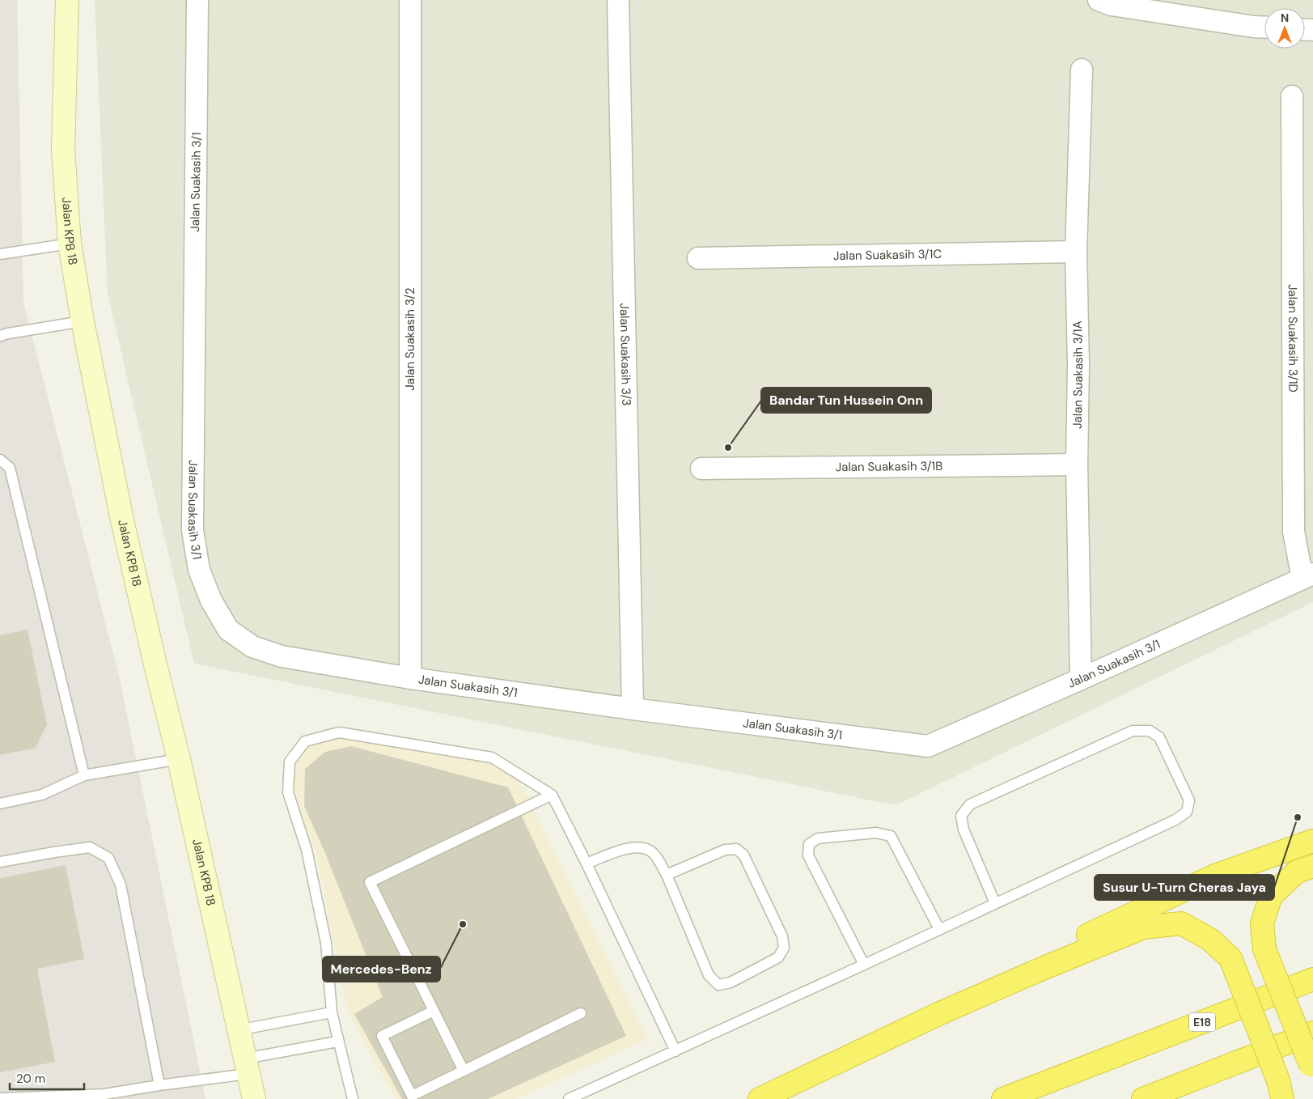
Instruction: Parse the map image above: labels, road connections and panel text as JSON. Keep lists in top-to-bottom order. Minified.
{"streets":{"highway":["E18"],"street":["Jalan Suakasih 3/1","Jalan KPB 18","Jalan Suakasih 3/1C","Jalan Suakasih 3/1D","Jalan Suakasih 3/2","Jalan Suakasih 3/3","Jalan Suakasih 3/1A","Jalan Suakasih 3/1B"]},"crossings":[["Jalan Suakasih 3/1","Jalan Suakasih 3/1D"],["Jalan Suakasih 3/1","Jalan Suakasih 3/2"],["Jalan Suakasih 3/1","Jalan Suakasih 3/3"],["Jalan Suakasih 3/1","Jalan Suakasih 3/1A"],["Jalan Suakasih 3/1C","Jalan Suakasih 3/1A"],["Jalan Suakasih 3/1A","Jalan Suakasih 3/1B"]],"places":["Bandar Tun Hussein Onn","Susur U-Turn Cheras Jaya","Mercedes-Benz"],"scale_bar":"20 m","north":"top"}
